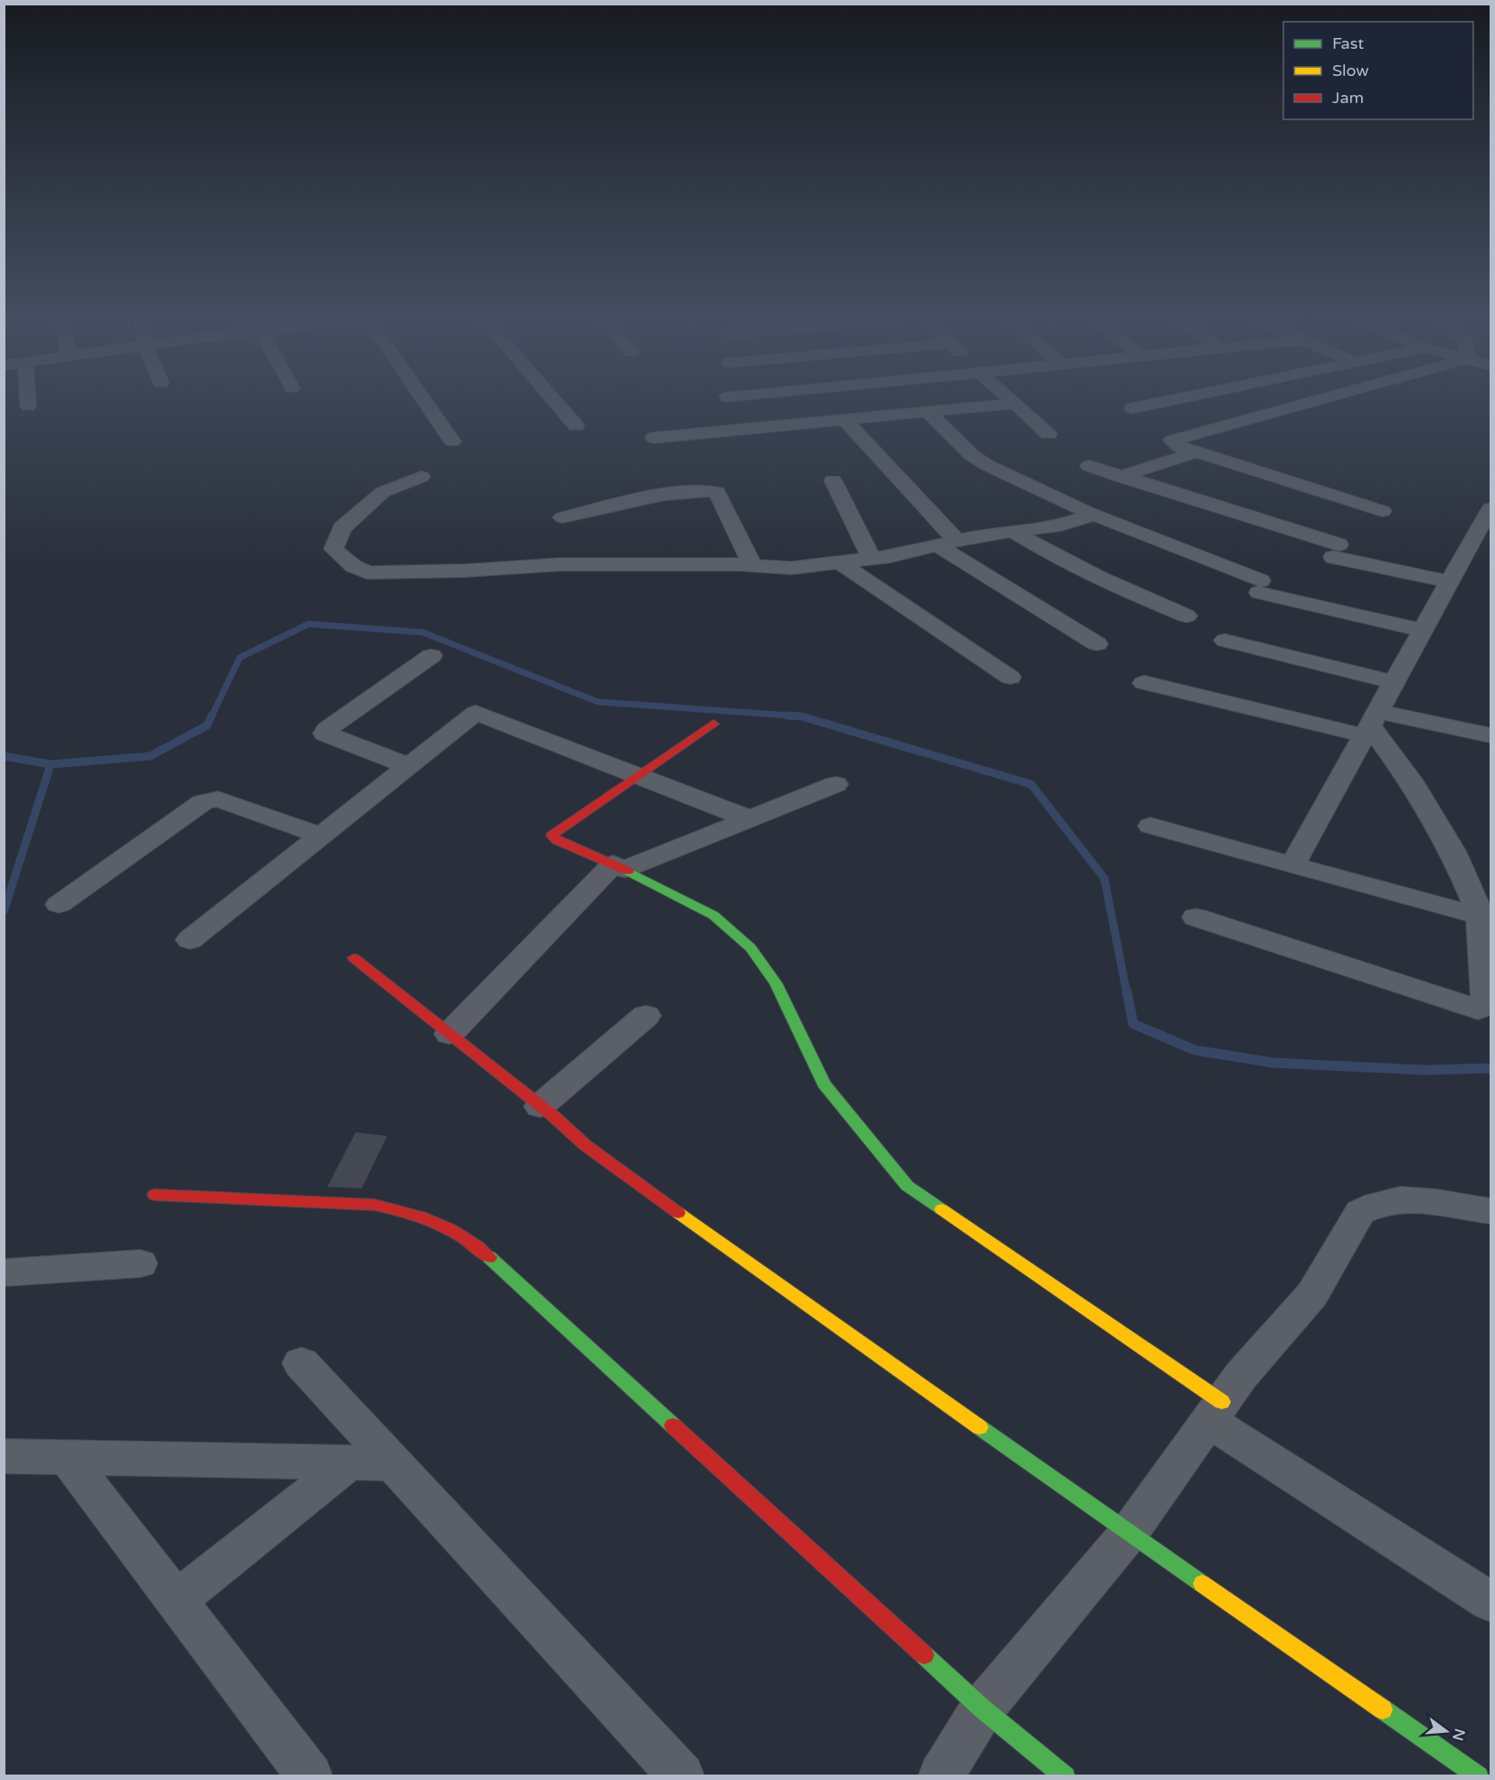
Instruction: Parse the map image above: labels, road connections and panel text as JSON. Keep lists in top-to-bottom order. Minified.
{"legend":["Fast","Slow","Jam"],"north":"right"}
